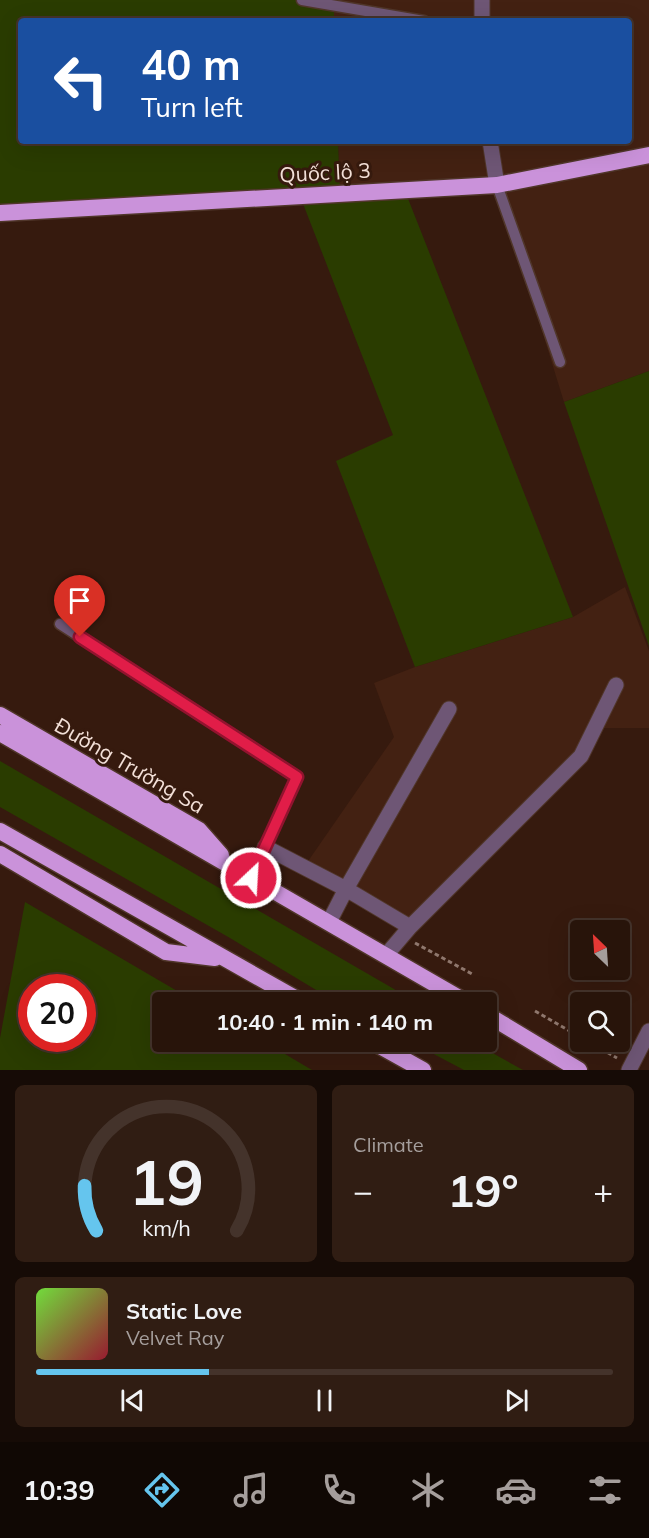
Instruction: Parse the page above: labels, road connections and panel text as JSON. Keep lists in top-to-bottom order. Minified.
{"streets":{"highway":["Quốc lộ 3","Đường Trường Sa"]},"north":"top left","page":{"turn":["40 m","Turn left"],"limit":"20","trip":"10:40 · 1 min · 140 m","tile":"Climate","heat":["−","19°","+"],"song":["Static Love","Velvet Ray"],"tabs":"10:39","gauge":["19","km/h"]}}
